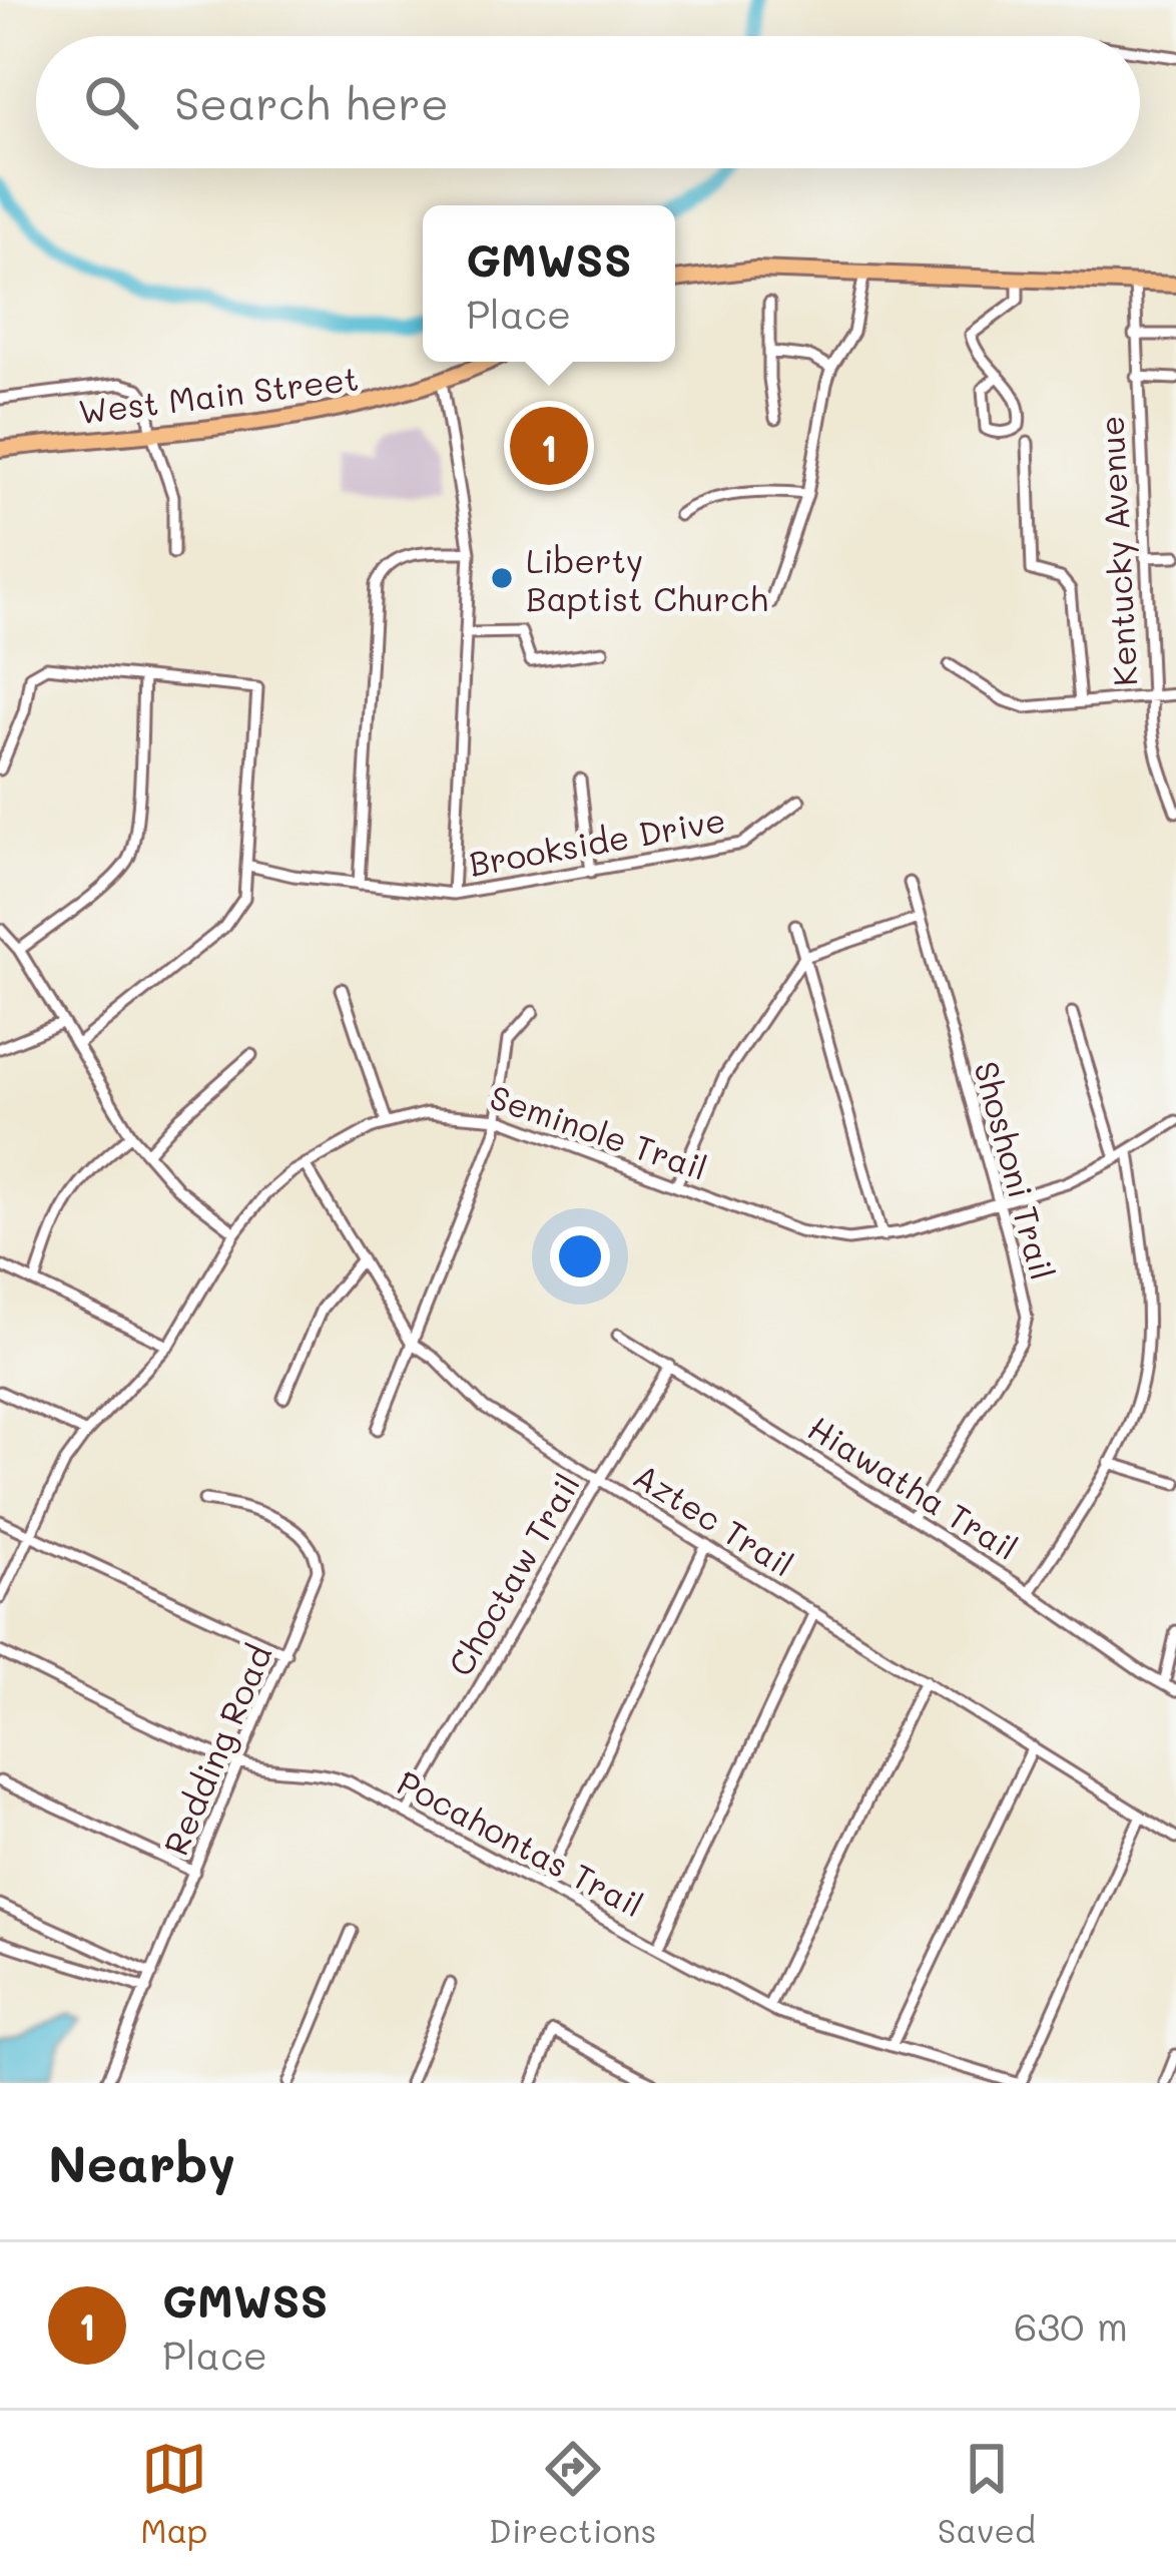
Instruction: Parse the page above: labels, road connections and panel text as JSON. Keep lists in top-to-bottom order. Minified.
{"streets":{"main road":["West Main Street"],"street":["Kentucky Avenue","Brookside Drive","Seminole Trail","Shoshoni Trail","Hiawatha Trail","Aztec Trail","Choctaw Trail","Redding Road","Pocahontas Trail"]},"crossings":[["Seminole Trail","Shoshoni Trail"],["Seminole Trail","Aztec Trail"],["Shoshoni Trail","Hiawatha Trail"],["Hiawatha Trail","Choctaw Trail"],["Aztec Trail","Choctaw Trail"],["Choctaw Trail","Pocahontas Trail"],["Redding Road","Pocahontas Trail"]],"places":["Liberty Baptist Church"],"page":{"search":"Search here","popup":["GMWSS","Place"],"pins":"1","heading":"Nearby","list":[{"mark":"1","name":"GMWSS","note":"Place","value":"630 m"}],"nav":["Map","Directions","Saved"]}}
